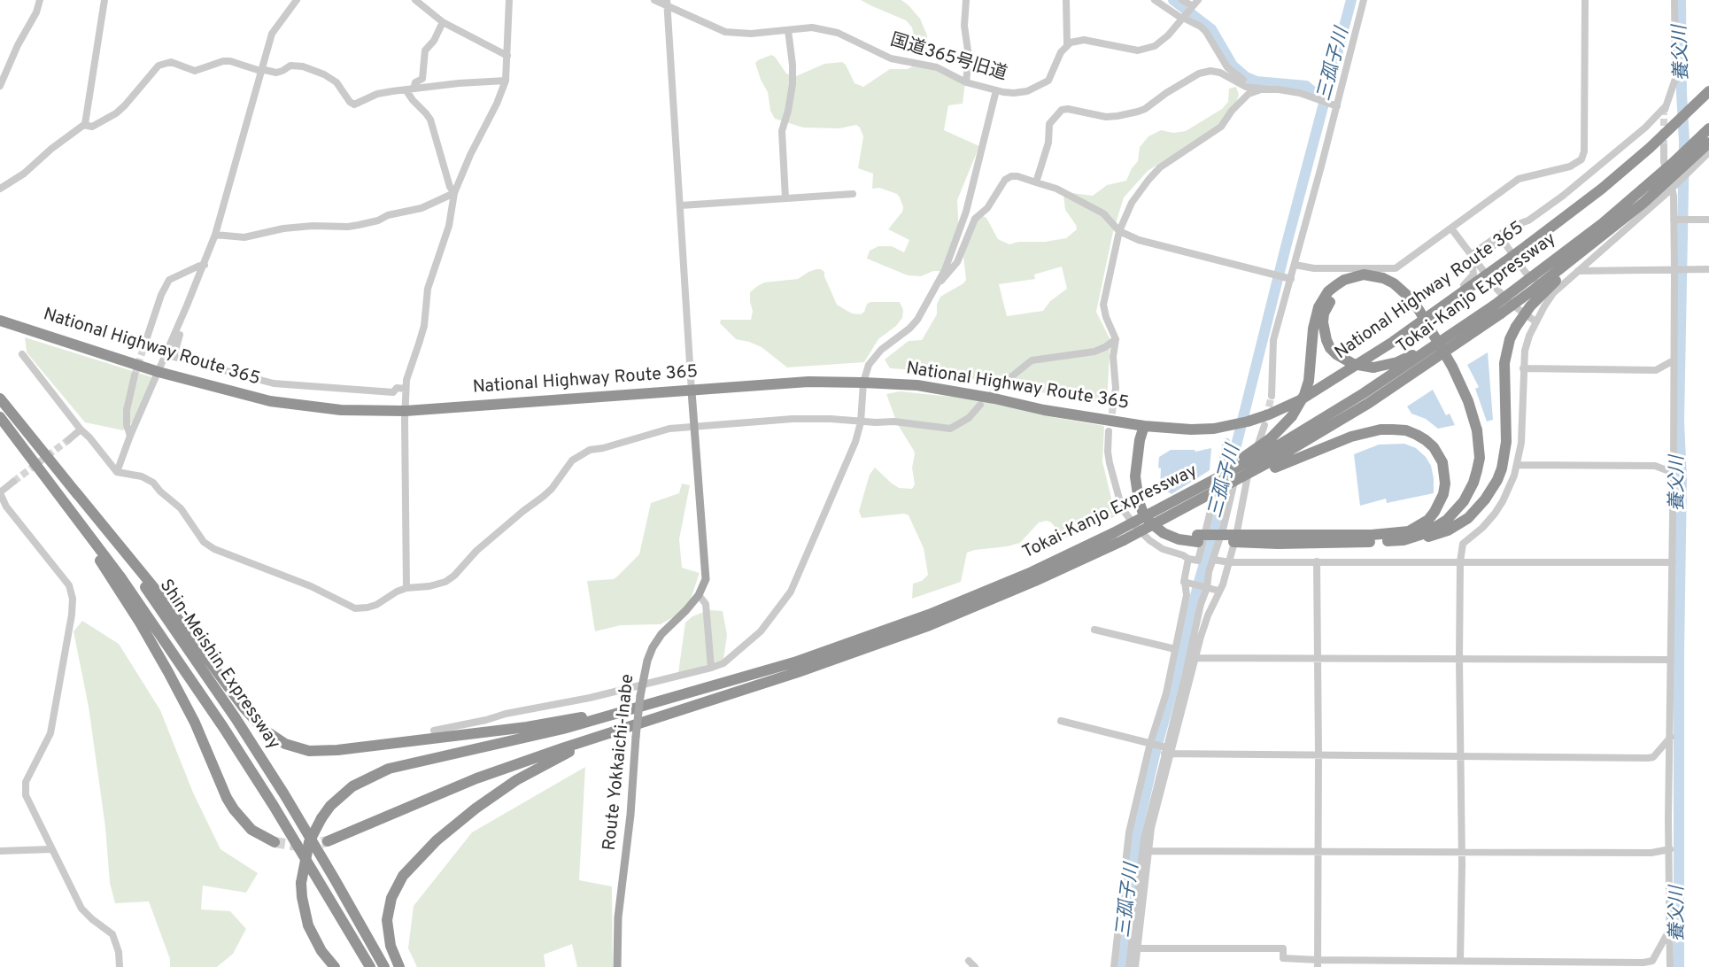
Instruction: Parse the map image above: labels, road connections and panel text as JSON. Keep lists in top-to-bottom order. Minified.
{"streets":{"highway":["National Highway Route 365","Tokai-Kanjo Expressway","Shin-Meishin Expressway"],"main road":["Route Yokkaichi-Inabe"],"street":["国道365号旧道"]},"crossings":[["National Highway Route 365","Route Yokkaichi-Inabe"]],"water":["養父川","三孤子川"]}
